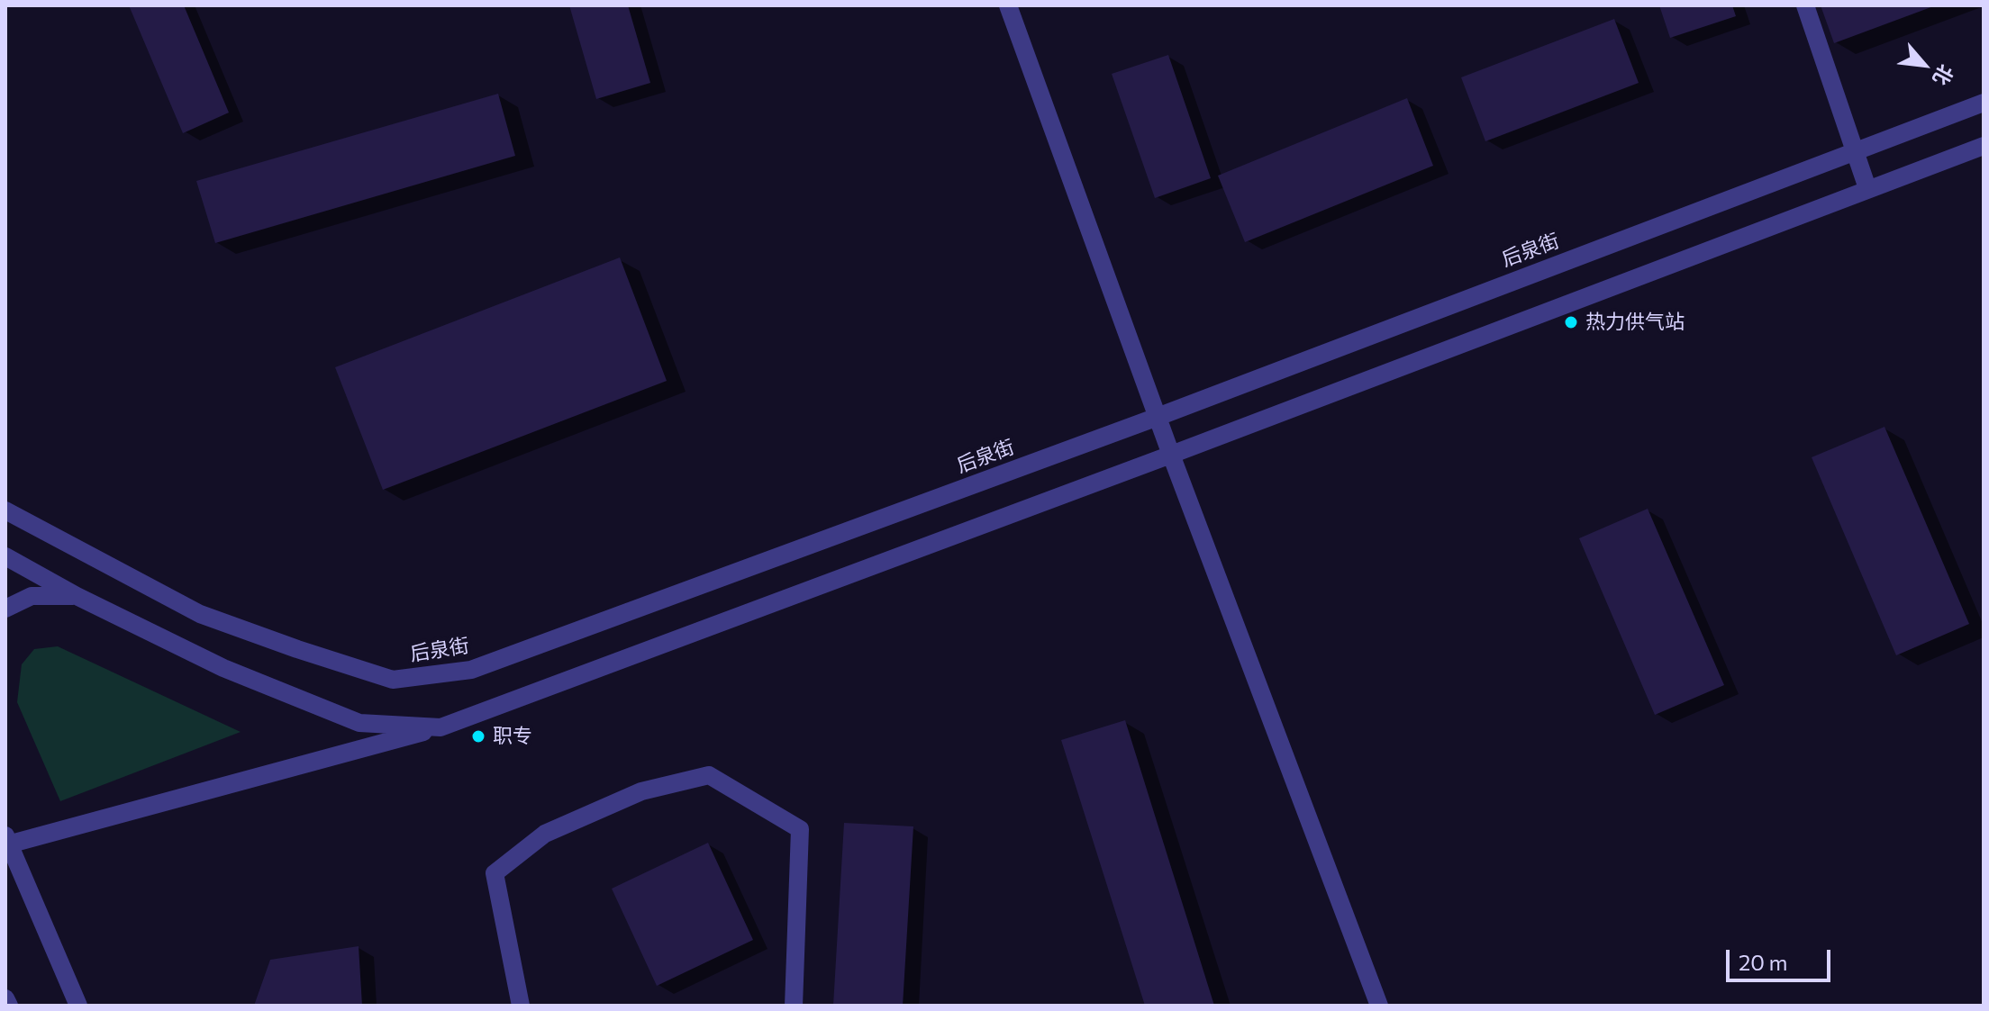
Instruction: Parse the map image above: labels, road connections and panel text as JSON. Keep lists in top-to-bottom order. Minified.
{"streets":{"street":["后泉街"]},"places":["热力供气站","职专"],"scale_bar":"20 m","north":"bottom right"}
